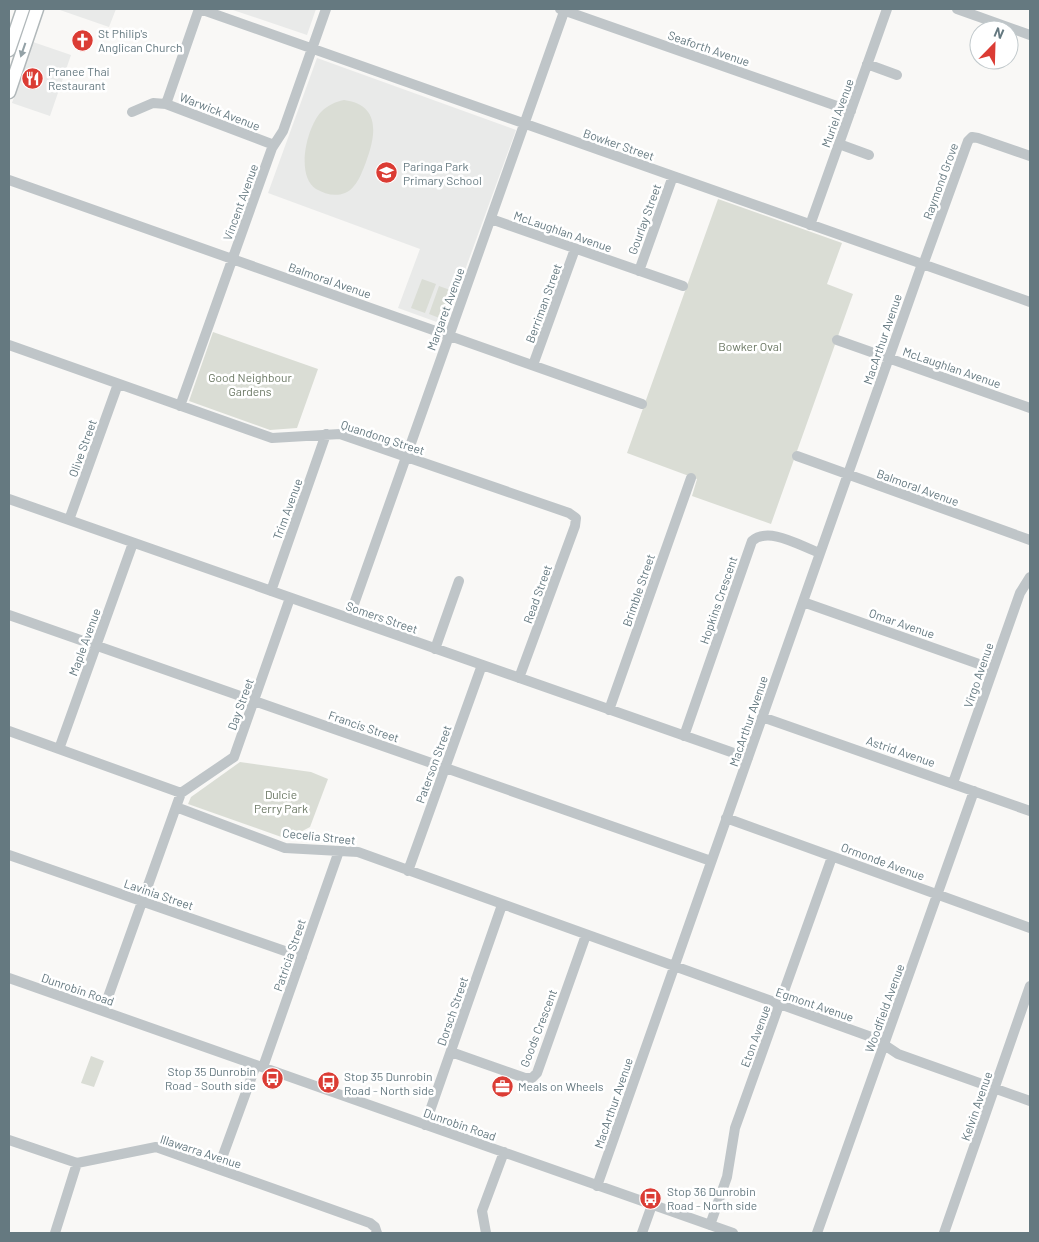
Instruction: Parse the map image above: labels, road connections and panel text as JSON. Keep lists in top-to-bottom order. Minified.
{"streets":{"street":["Seaforth Avenue","Warwick Avenue","Muriel Avenue","Bowker Street","Raymond Grove","Vincent Avenue","Gourlay Street","McLaughlan Avenue","Balmoral Avenue","Berriman Street","Margaret Avenue","MacArthur Avenue","Quandong Street","Olive Street","Trim Avenue","Brimble Street","Read Street","Hopkins Crescent","Somers Street","Omar Avenue","Maple Avenue","Virgo Avenue","Day Street","Francis Street","Astrid Avenue","Paterson Street","Cecelia Street","Ormonde Avenue","Lavinia Street","Patricia Street","Dunrobin Road","Egmont Avenue","Woodfield Avenue","Dorsch Street","Goods Crescent","Eton Avenue","Kelvin Avenue","Illawarra Avenue"]},"crossings":[["Seaforth Avenue","Muriel Avenue"],["Seaforth Avenue","Margaret Avenue"],["Warwick Avenue","Bowker Street"],["Warwick Avenue","Vincent Avenue"],["Muriel Avenue","Bowker Street"],["Bowker Street","Raymond Grove"],["Bowker Street","Vincent Avenue"],["Bowker Street","Gourlay Street"],["Bowker Street","Margaret Avenue"],["Bowker Street","MacArthur Avenue"],["Raymond Grove","MacArthur Avenue"],["Vincent Avenue","Balmoral Avenue"],["Vincent Avenue","Quandong Street"],["Gourlay Street","McLaughlan Avenue"],["McLaughlan Avenue","Berriman Street"],["McLaughlan Avenue","Margaret Avenue"],["McLaughlan Avenue","MacArthur Avenue"],["Balmoral Avenue","Berriman Street"],["Balmoral Avenue","Margaret Avenue"],["Balmoral Avenue","MacArthur Avenue"],["Margaret Avenue","Quandong Street"],["Margaret Avenue","Somers Street"],["MacArthur Avenue","Hopkins Crescent"],["MacArthur Avenue","Somers Street"],["MacArthur Avenue","Omar Avenue"],["MacArthur Avenue","Francis Street"],["MacArthur Avenue","Astrid Avenue"],["MacArthur Avenue","Cecelia Street"],["MacArthur Avenue","Ormonde Avenue"],["MacArthur Avenue","Dunrobin Road"],["MacArthur Avenue","Egmont Avenue"],["Quandong Street","Olive Street"],["Quandong Street","Trim Avenue"],["Quandong Street","Read Street"],["Olive Street","Somers Street"],["Trim Avenue","Somers Street"],["Brimble Street","Somers Street"],["Read Street","Somers Street"],["Hopkins Crescent","Somers Street"],["Somers Street","Maple Avenue"],["Somers Street","Day Street"],["Somers Street","Paterson Street"],["Omar Avenue","Virgo Avenue"],["Maple Avenue","Francis Street"],["Virgo Avenue","Astrid Avenue"],["Day Street","Francis Street"],["Francis Street","Paterson Street"],["Astrid Avenue","Woodfield Avenue"],["Paterson Street","Cecelia Street"],["Cecelia Street","Patricia Street"],["Cecelia Street","Egmont Avenue"],["Cecelia Street","Dorsch Street"],["Cecelia Street","Goods Crescent"],["Ormonde Avenue","Woodfield Avenue"],["Ormonde Avenue","Eton Avenue"],["Lavinia Street","Patricia Street"],["Patricia Street","Dunrobin Road"],["Patricia Street","Illawarra Avenue"],["Dunrobin Road","Dorsch Street"],["Dunrobin Road","Eton Avenue"],["Egmont Avenue","Woodfield Avenue"],["Egmont Avenue","Eton Avenue"],["Egmont Avenue","Kelvin Avenue"],["Dorsch Street","Goods Crescent"]],"parks":["Bowker Oval","Good Neighbour Gardens","Dulcie Perry Park"],"places":{"church":["St Philip's Anglican Church"],"restaurant":["Pranee Thai Restaurant"],"school or university":["Paringa Park Primary School"],"bus stop":["Stop 35 Dunrobin Road - South side","Stop 35 Dunrobin Road - North side","Stop 36 Dunrobin Road - North side"],"office":["Meals on Wheels"]},"north":"top right"}
